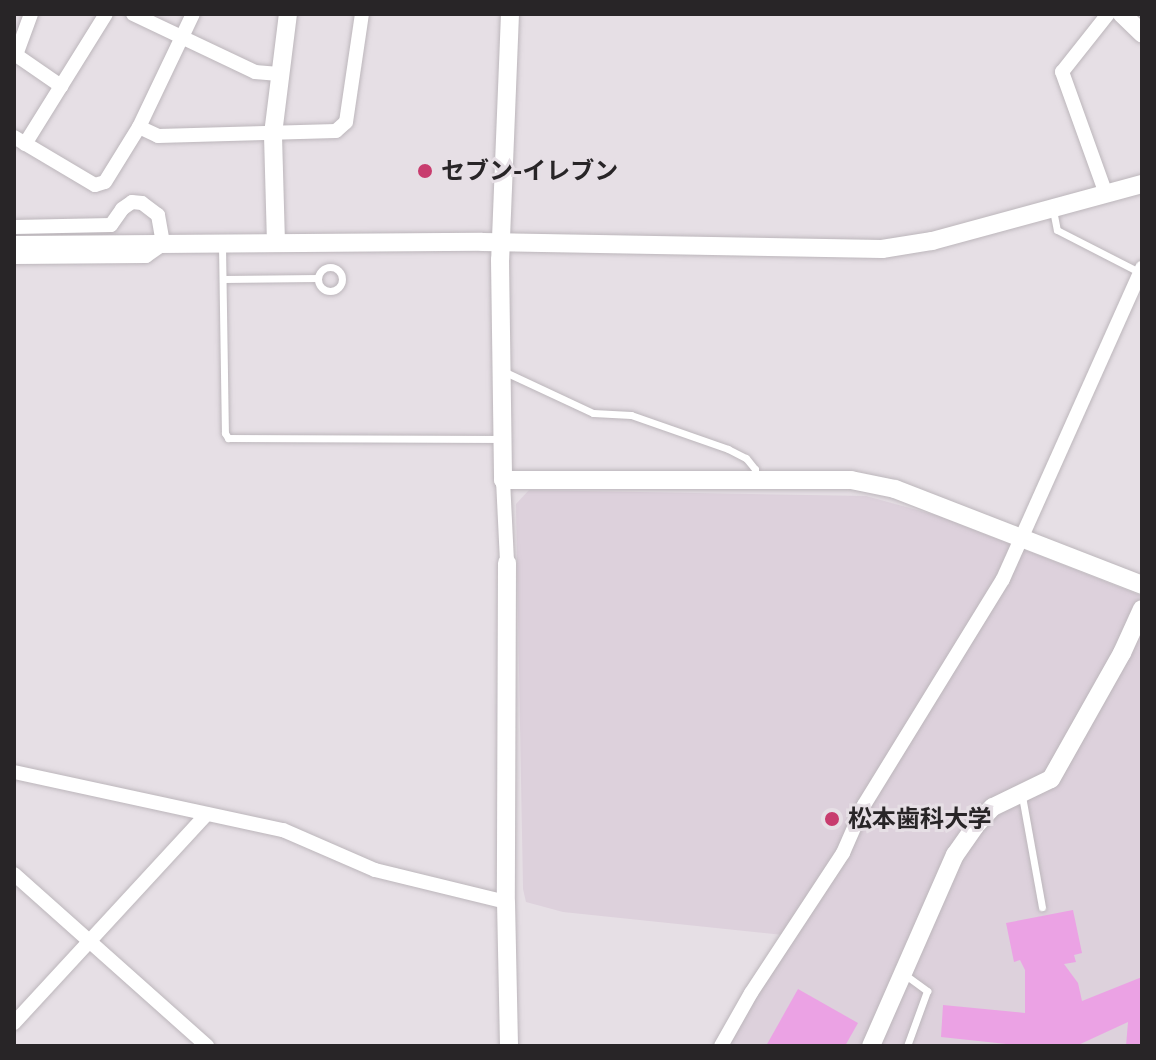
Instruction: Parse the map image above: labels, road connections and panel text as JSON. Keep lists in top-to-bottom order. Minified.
{"places":["セブン-イレブン","松本歯科大学"]}
